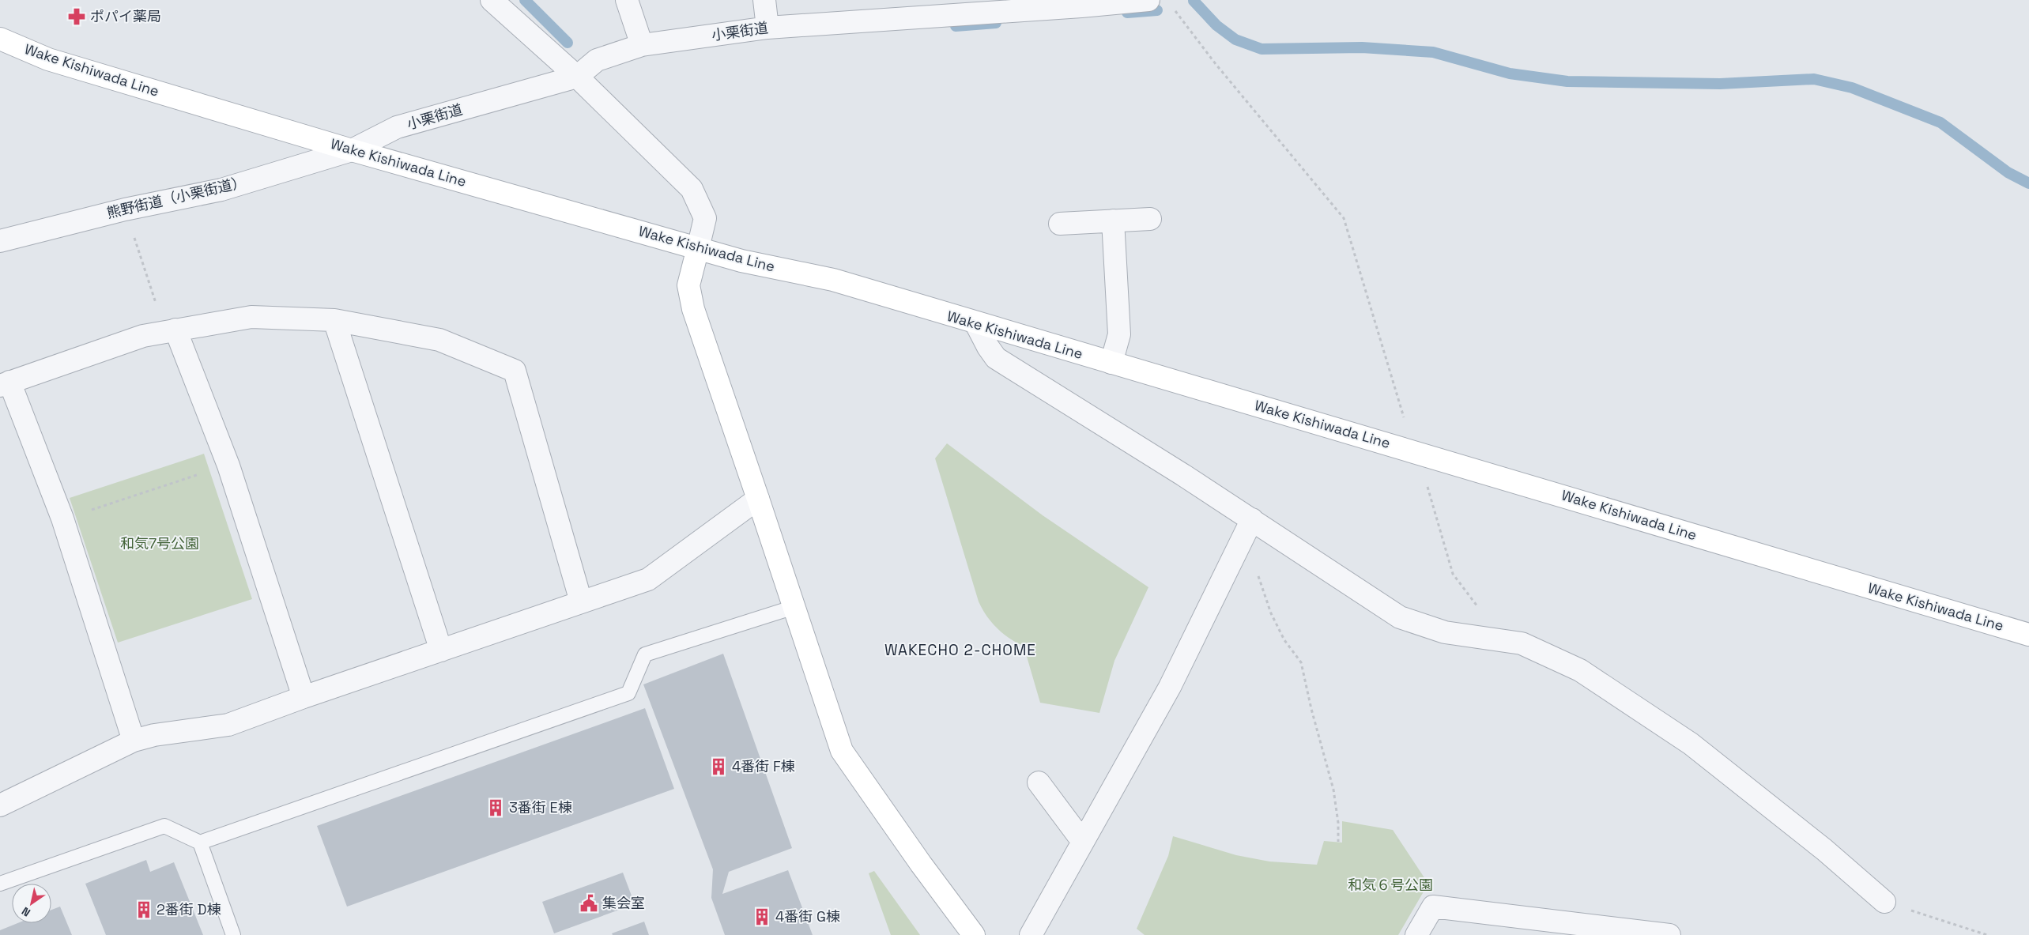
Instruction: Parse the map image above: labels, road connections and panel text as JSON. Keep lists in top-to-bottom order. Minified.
{"streets":{"main road":["Wake Kishiwada Line"],"street":["小栗街道","熊野街道（小栗街道）"]},"crossings":[["小栗街道","Wake Kishiwada Line"],["小栗街道","熊野街道（小栗街道）"],["Wake Kishiwada Line","熊野街道（小栗街道）"]],"districts":["WAKECHO 2-CHOME"],"parks":["和気7号公園","和気６号公園"],"places":{"pharmacy":["ポパイ薬局"],"building":["4番街 F棟","3番街 E棟","2番街 D棟","4番街 G棟"],"public building":["集会室"]},"north":"bottom left"}
